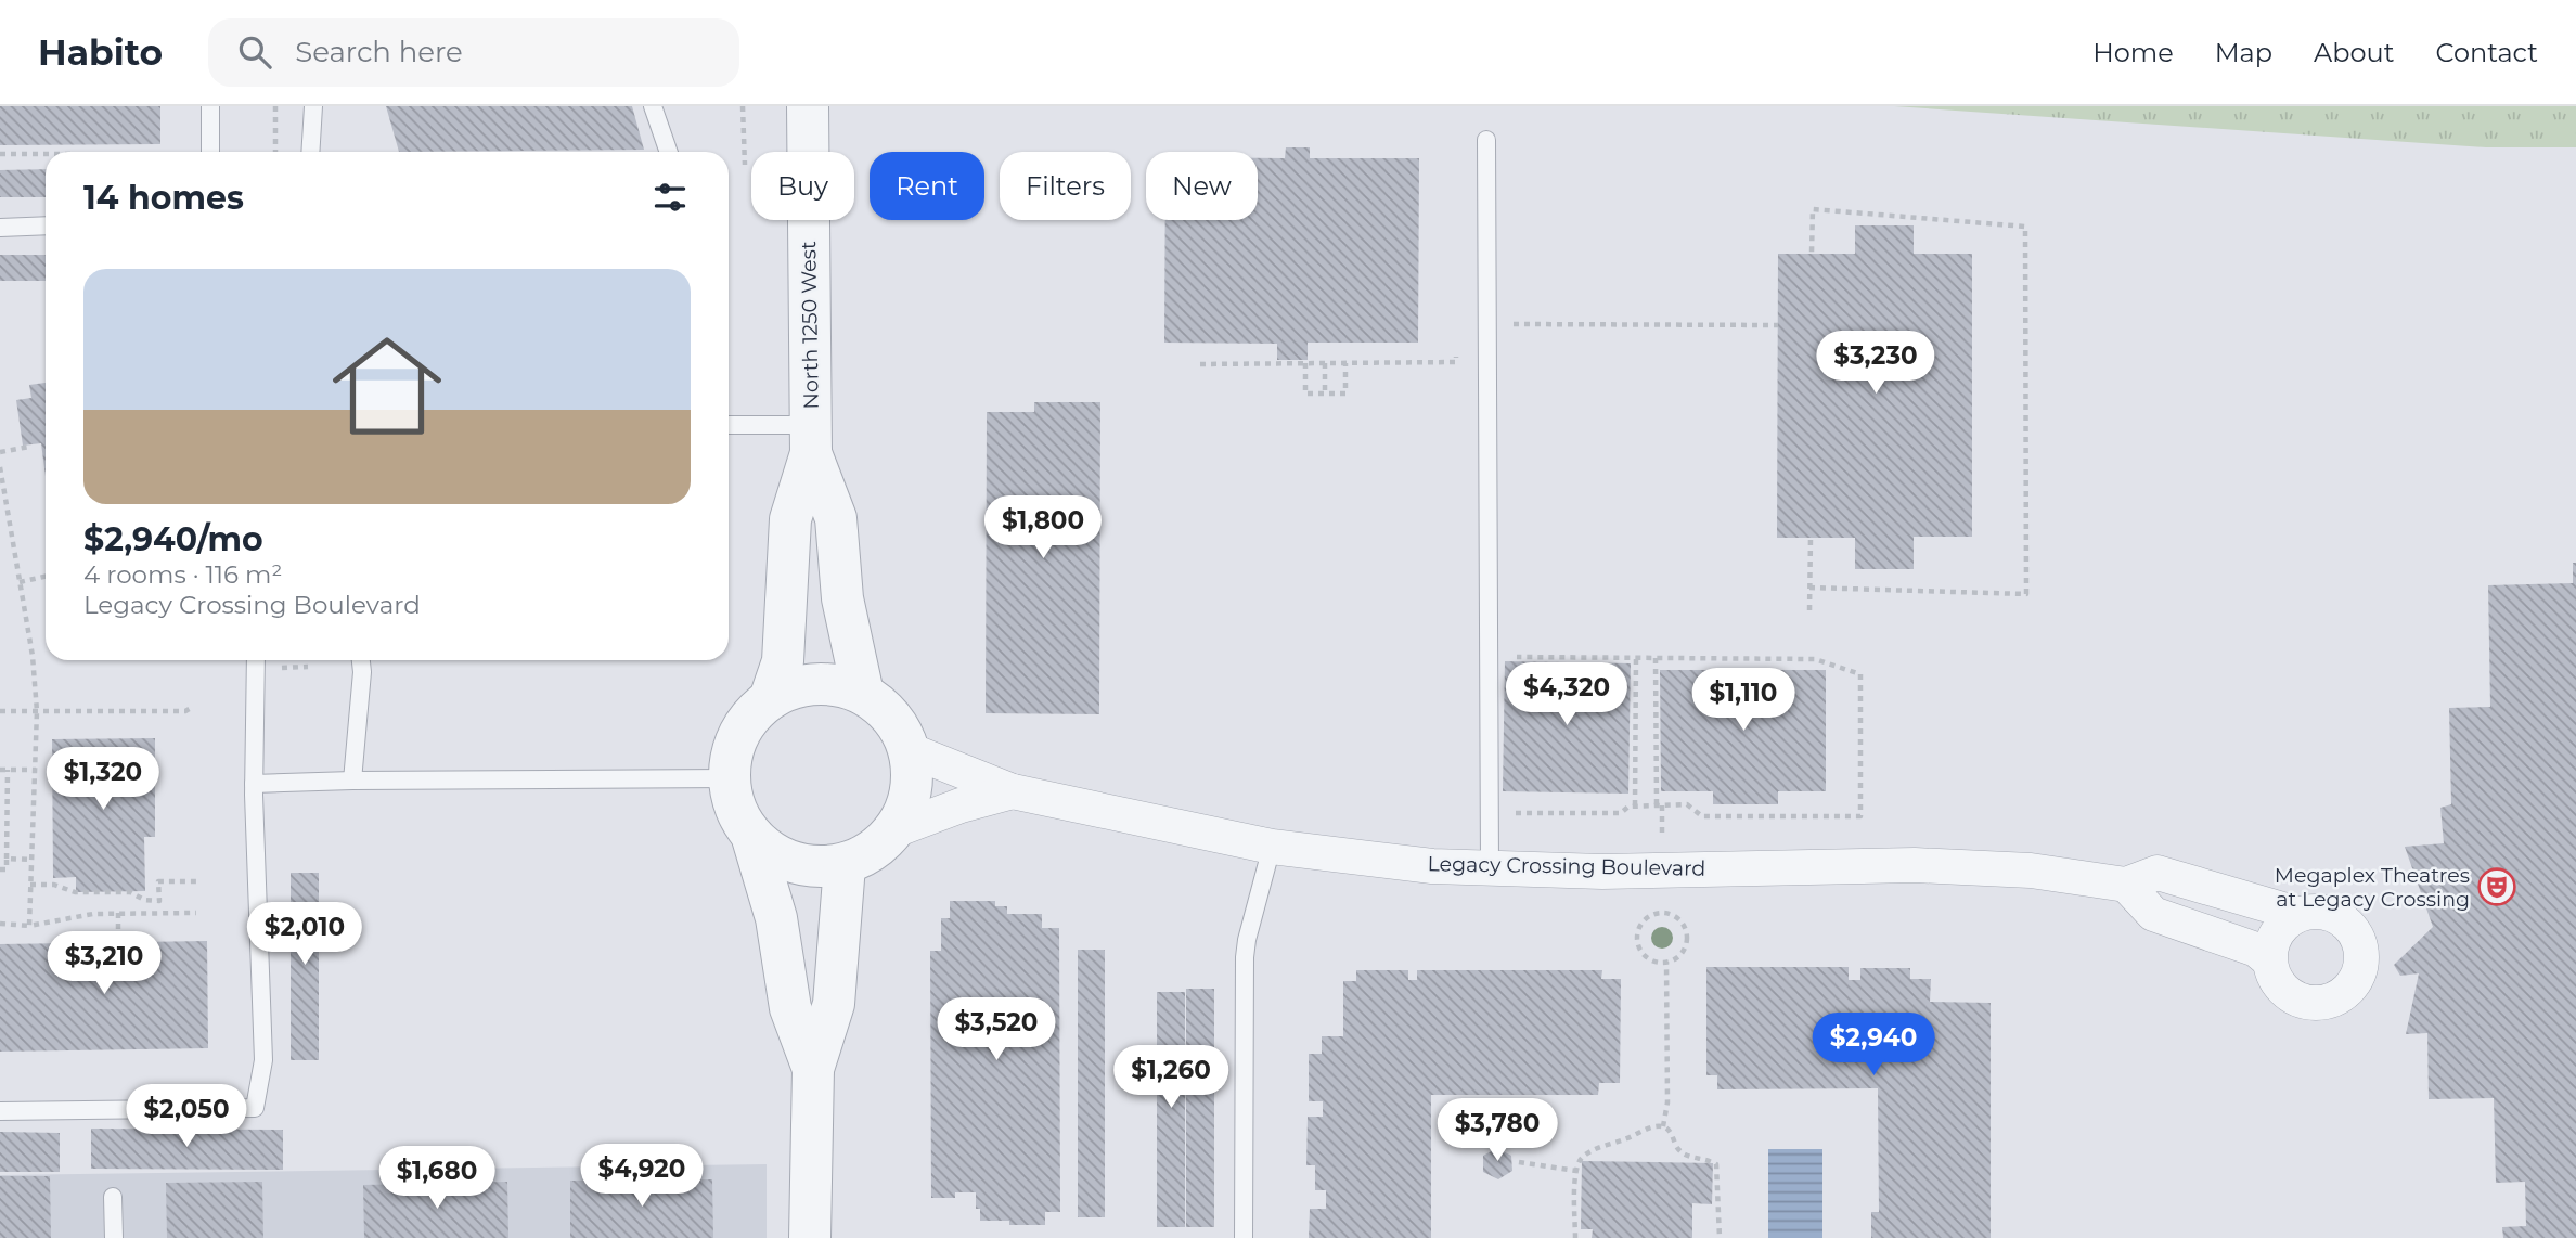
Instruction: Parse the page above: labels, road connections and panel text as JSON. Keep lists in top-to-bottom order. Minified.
{"streets":{"street":["North 1250 West","Legacy Crossing Boulevard"]},"crossings":[["North 1250 West","Legacy Crossing Boulevard"]],"places":{"theatre":["Megaplex Theatres at Legacy Crossing"]},"page":{"header":"Habito","search":"Search here","nav":["Home","Map","About","Contact"],"chip":["Buy","Rent","Filters","New"],"heading":"14 homes","list":[{"name":"$2,940/mo","note":"4 rooms · 116 m² · Legacy Crossing Boulevard"}],"price":["$3,230","$1,800","$4,320","$1,110","$1,320","$2,010","$3,210","$3,520","$2,940","$1,260","$2,050","$3,780","$4,920","$1,680"]}}
